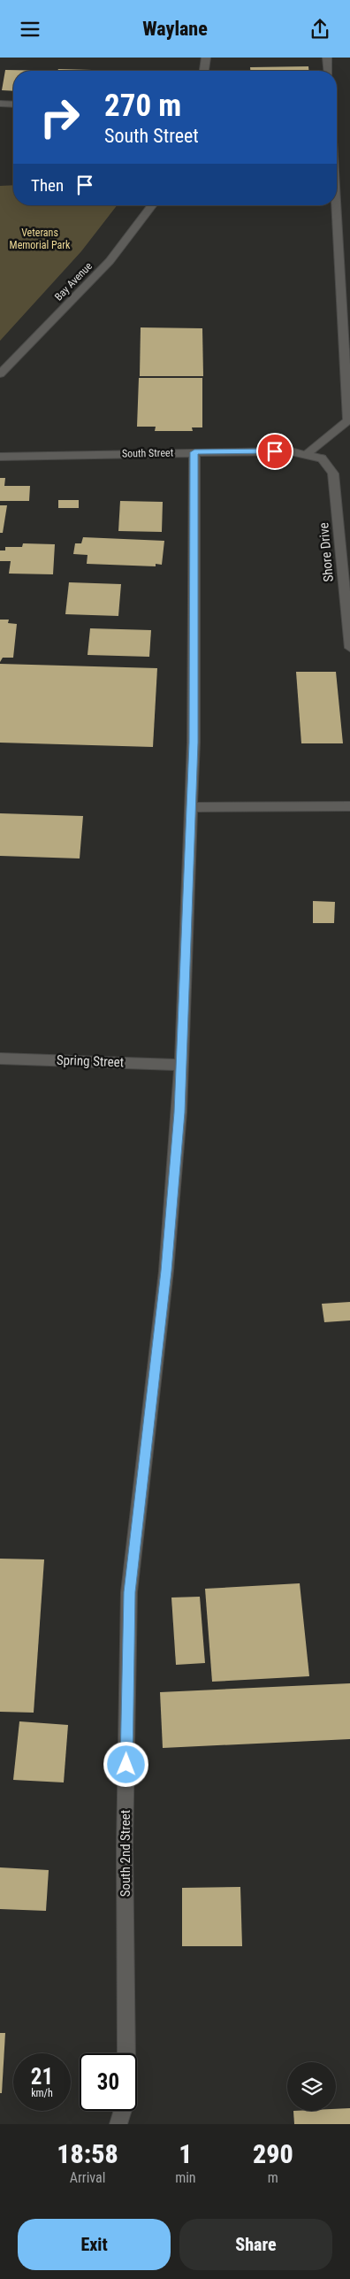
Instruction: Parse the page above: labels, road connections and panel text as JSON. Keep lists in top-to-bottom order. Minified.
{"streets":{"street":["Bay Avenue","South Street","Shore Drive","Spring Street","South 2nd Street"]},"crossings":[["South Street","Shore Drive"],["South Street","South 2nd Street"],["Spring Street","South 2nd Street"]],"parks":["Veterans Memorial Park"],"page":{"header":"Waylane","turn":["270 m","South Street"],"then":"Then","speed":"21 km/h","limit":"30","eta":["18:58","Arrival","1","min","290","m"],"buttons":["Exit","Share"]}}
